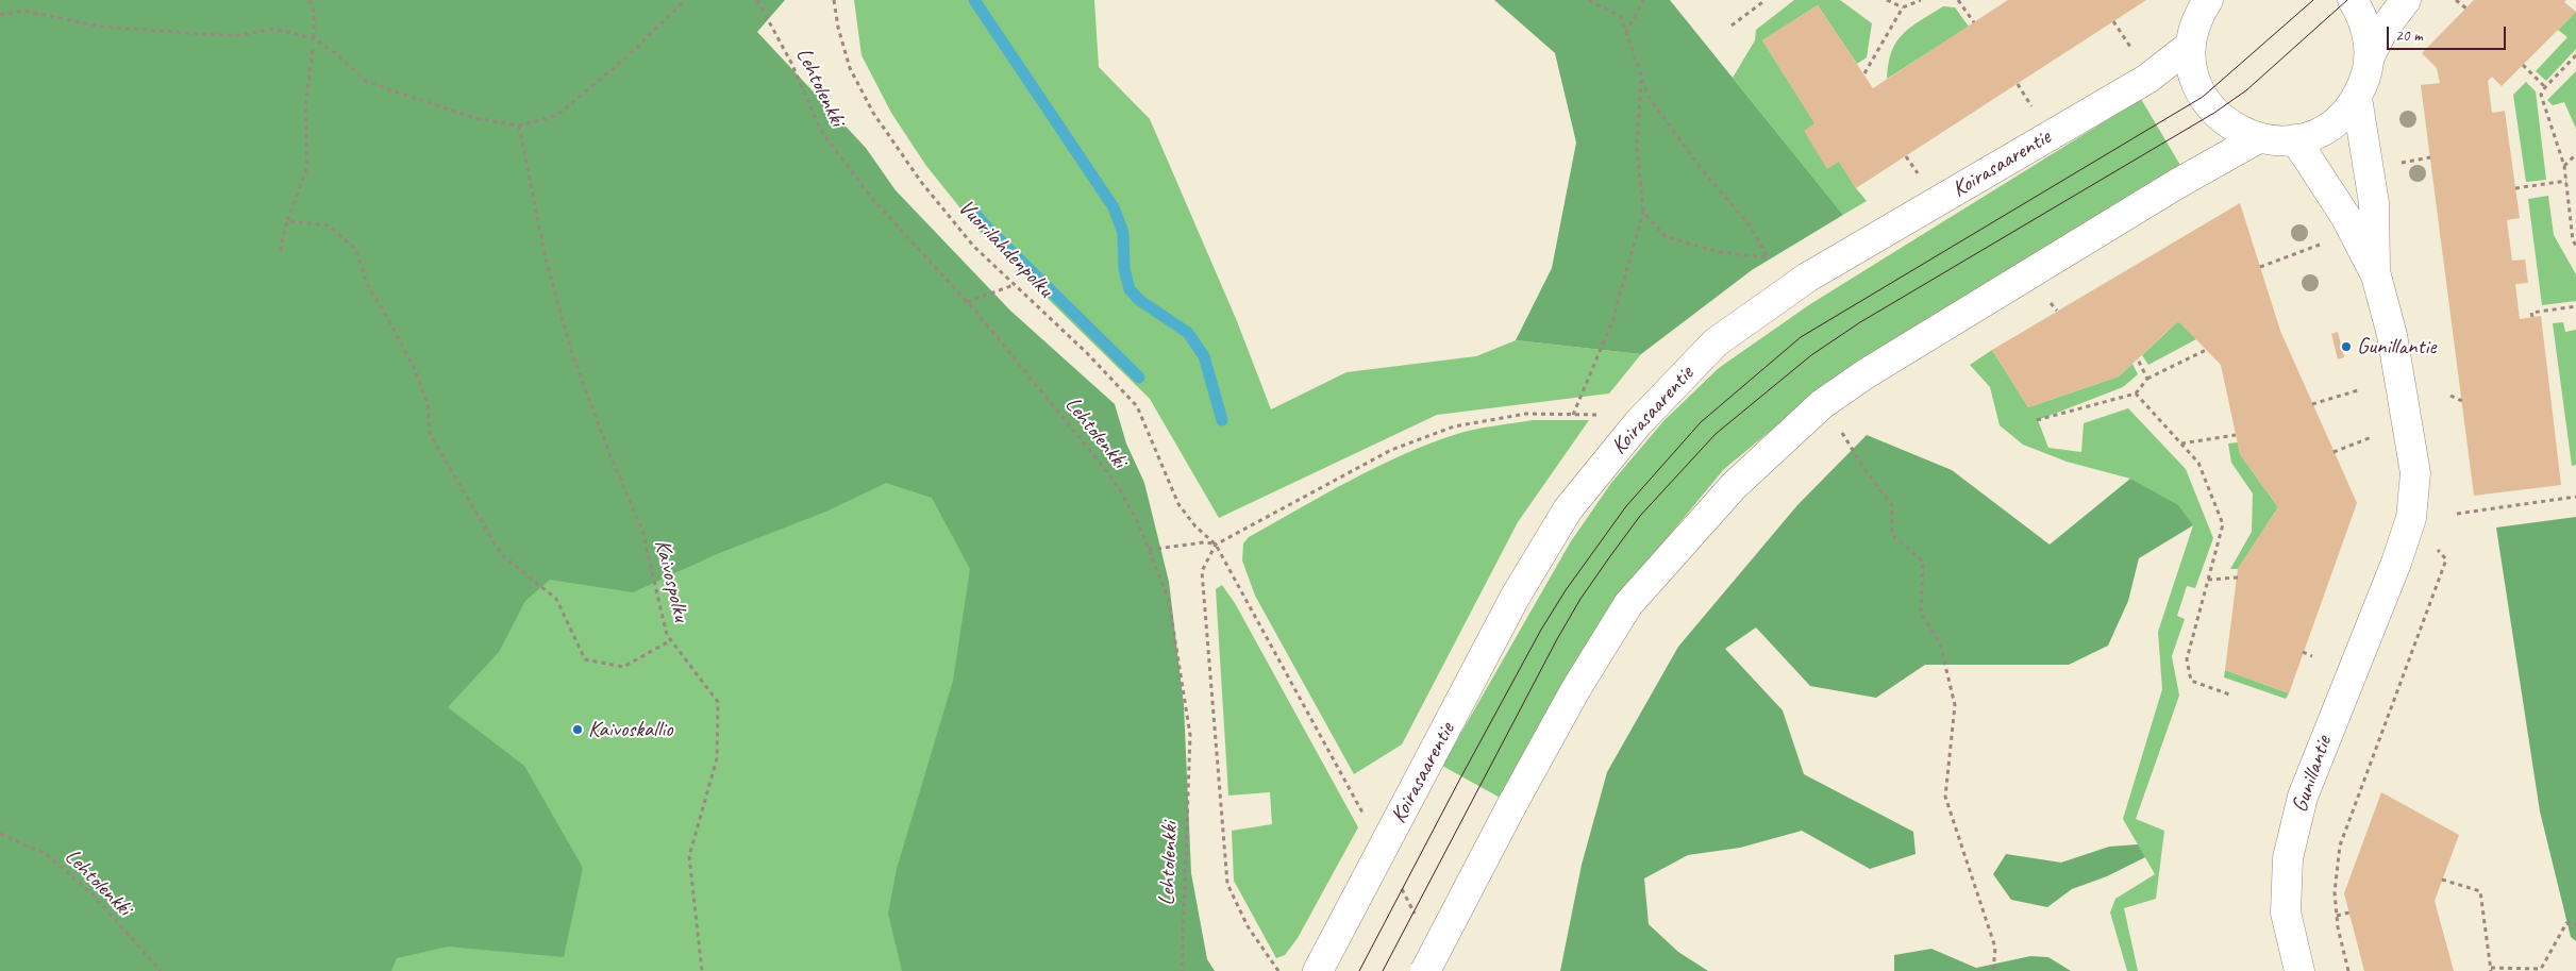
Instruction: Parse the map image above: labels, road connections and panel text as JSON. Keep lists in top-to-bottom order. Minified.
{"streets":{"street":["Koirasaarentie","Gunillantie"],"path":["Lehtolenkki","Vuorilahdenpolku","Kaivospolku"]},"places":["Gunillantie","Kaivoskallio"],"scale_bar":"20 m"}
